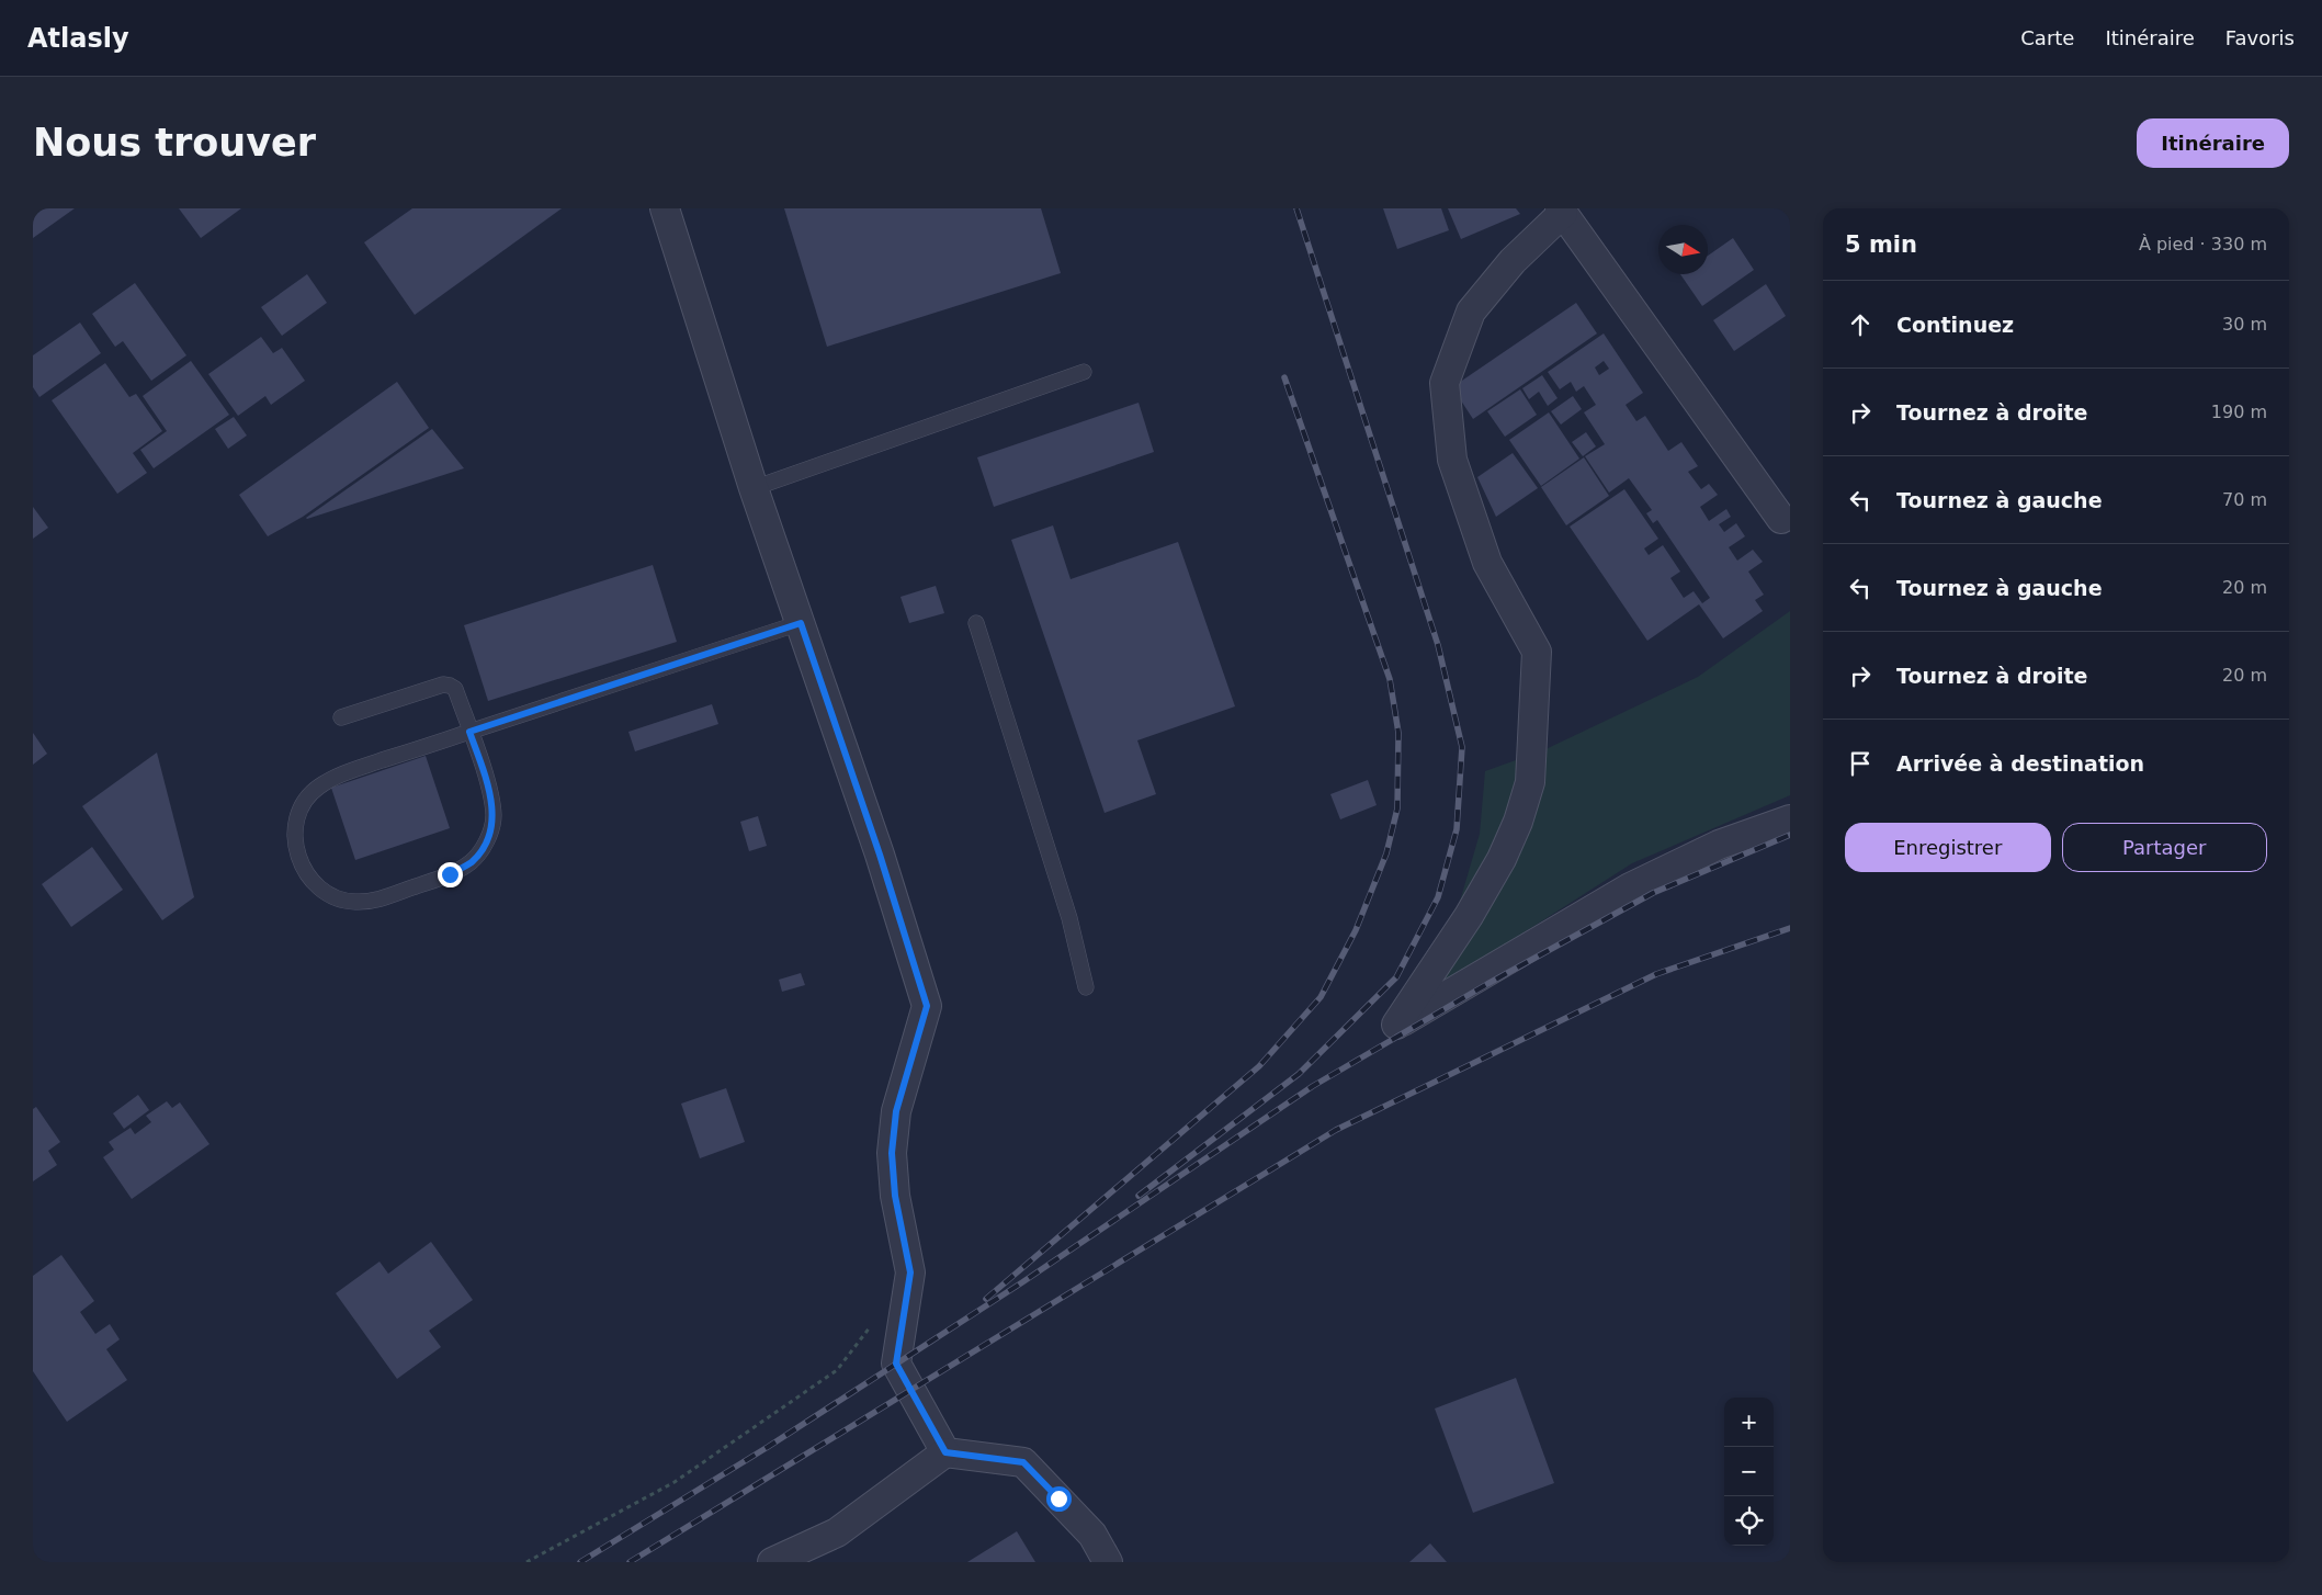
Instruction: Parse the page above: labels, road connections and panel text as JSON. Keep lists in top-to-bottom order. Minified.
{"north":"right","page":{"header":"Atlasly","nav":["Carte","Itinéraire","Favoris"],"buttons":["Itinéraire",["Enregistrer","Partager"]],"title":"Nous trouver","heading":["5 min","À pied · 330 m"],"list":[["Continuez","30 m"],["Tournez à droite","190 m"],["Tournez à gauche","70 m"],["Tournez à gauche","20 m"],["Tournez à droite","20 m"],"Arrivée à destination"],"map_buttons":["+","−"]}}
